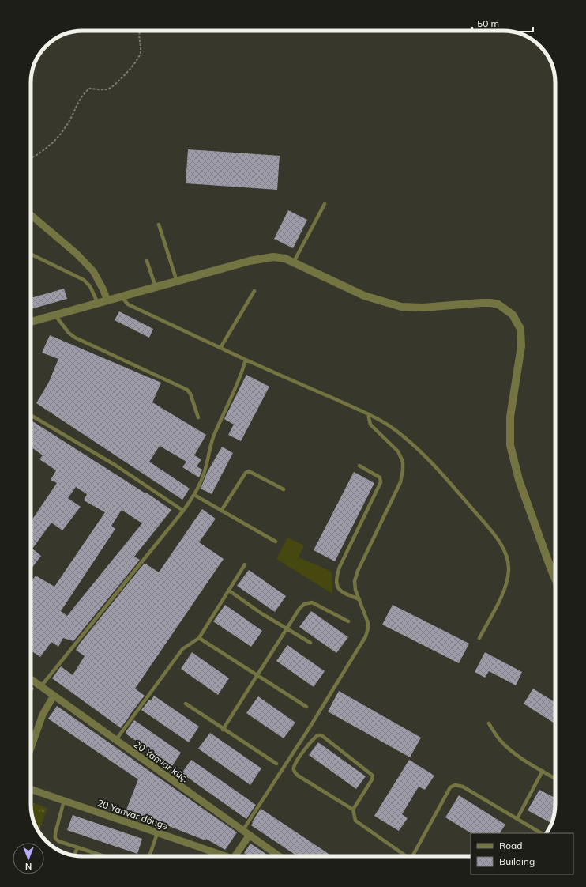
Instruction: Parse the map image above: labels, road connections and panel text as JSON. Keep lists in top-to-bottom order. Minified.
{"streets":{"street":["20 Yanvar küç.","20 Yanvar döngə"]},"legend":["Road","Building"],"scale_bar":"50 m","north":"bottom"}
